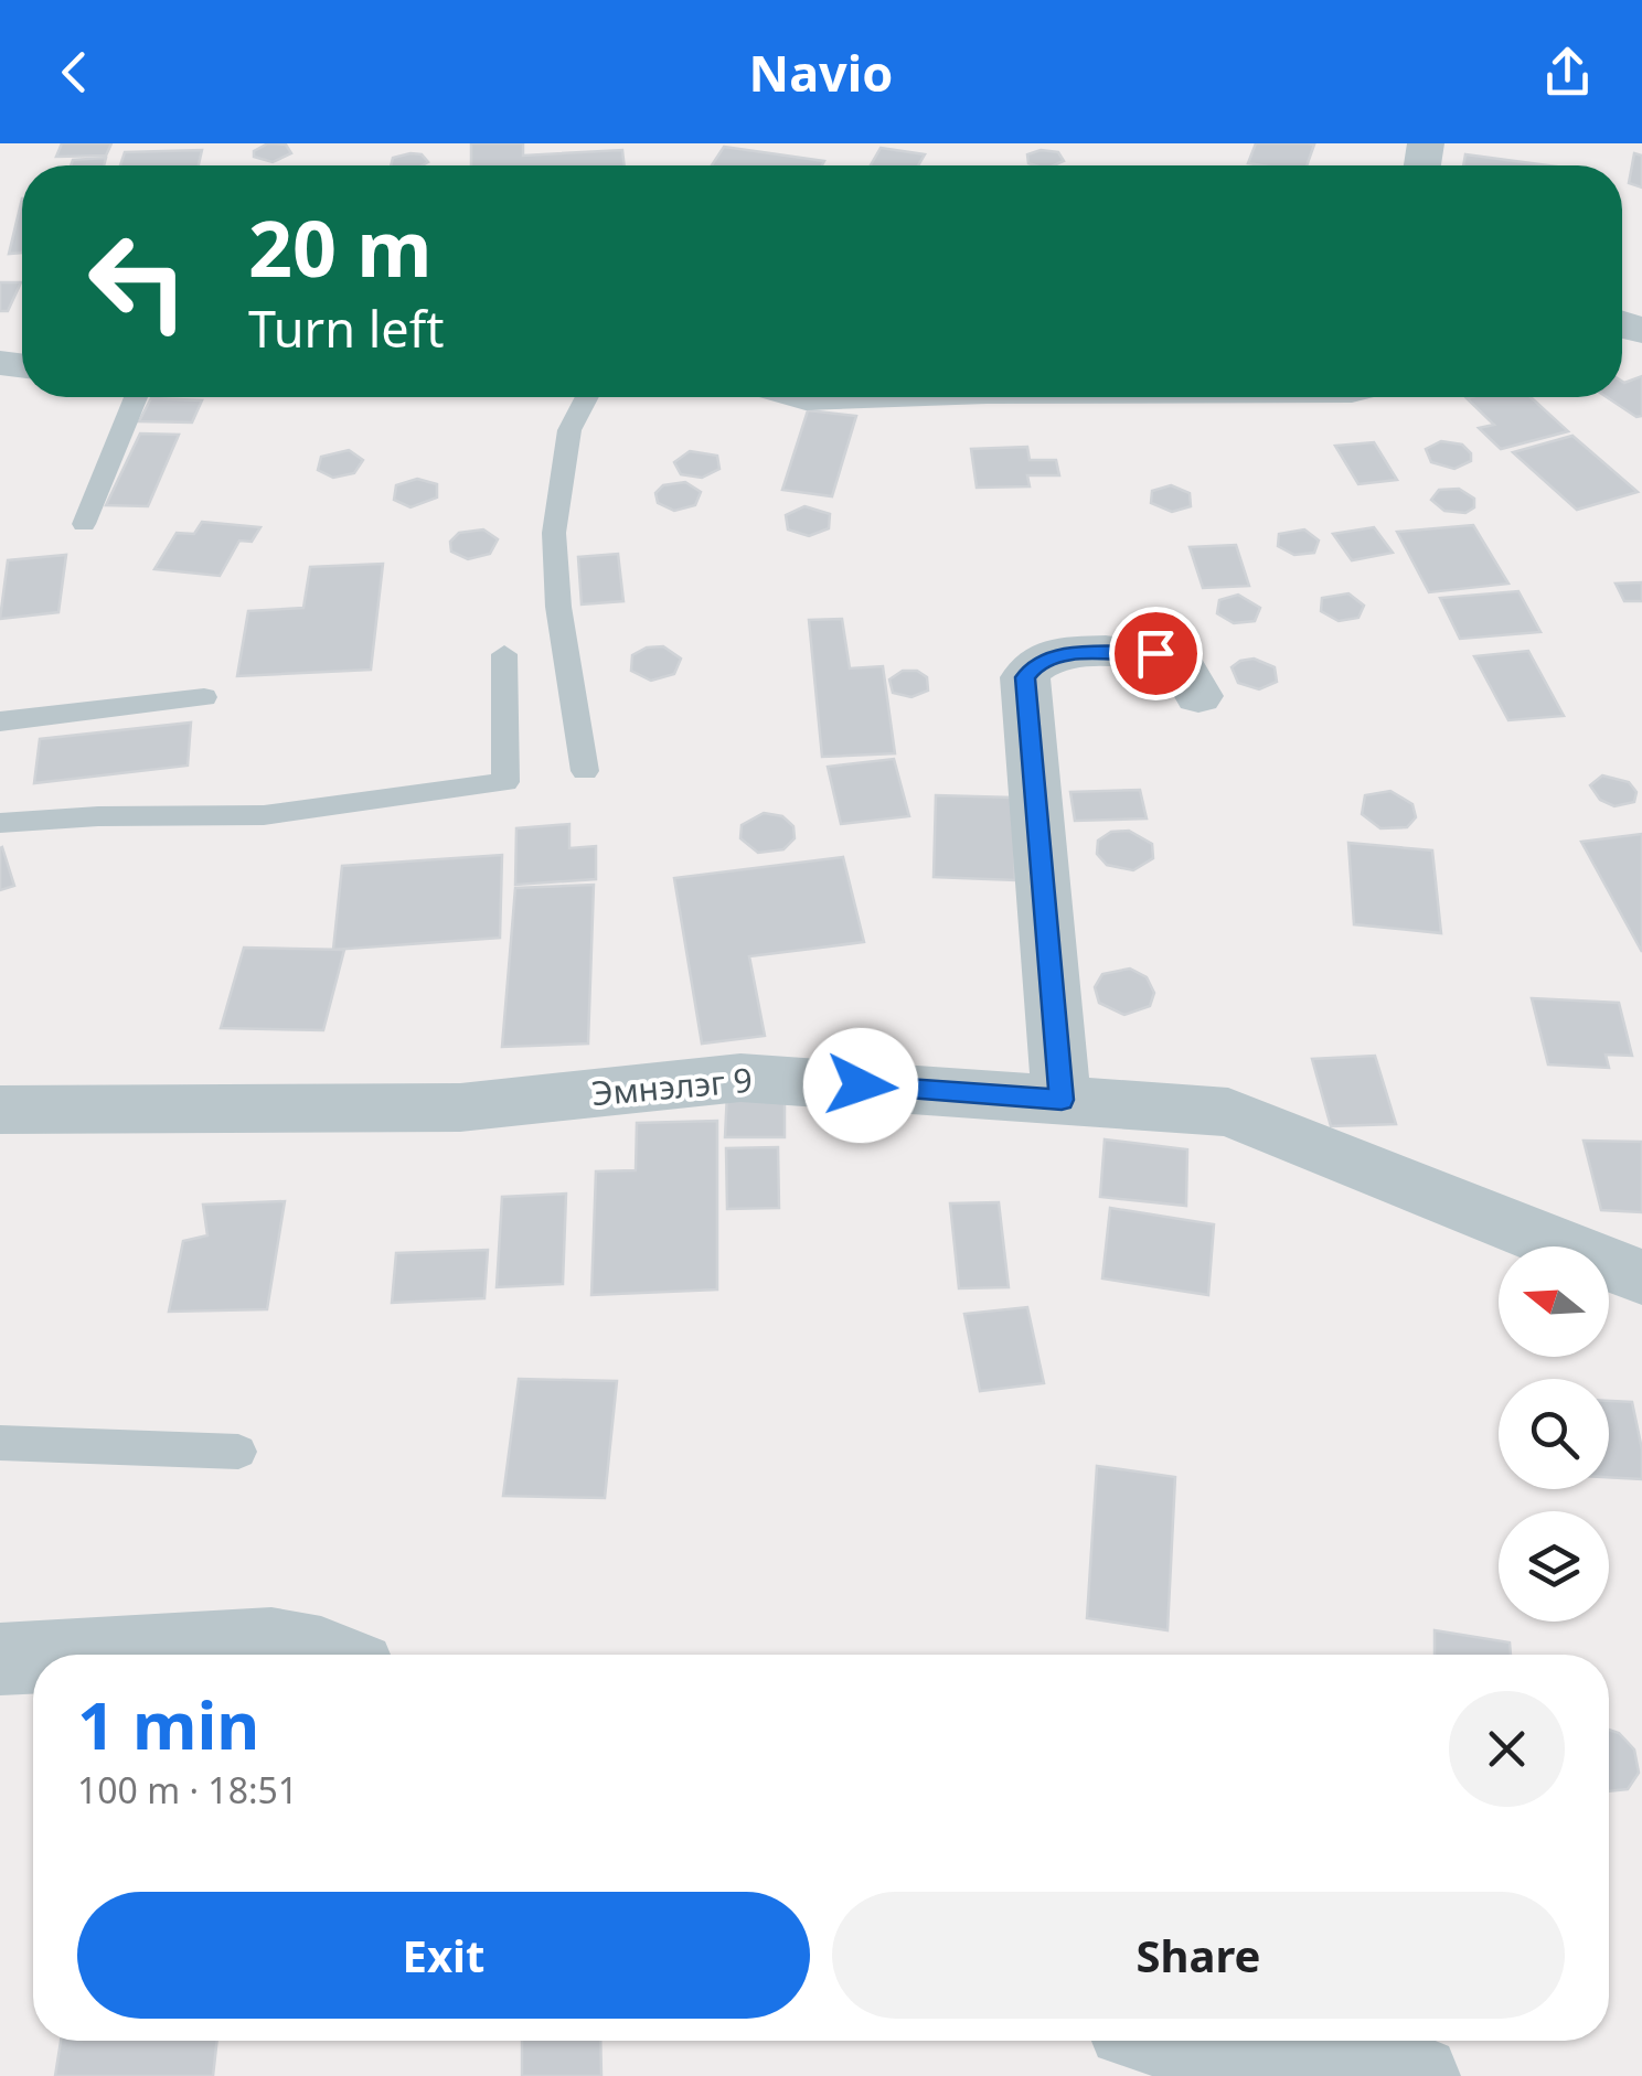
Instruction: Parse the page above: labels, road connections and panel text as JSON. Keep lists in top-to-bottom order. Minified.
{"streets":{"street":["Эмнэлэг 9"]},"north":"left","page":{"header":"Navio","turn":["20 m","Turn left"],"heading":["1 min","100 m · 18:51"],"buttons":["Exit","Share"]}}
